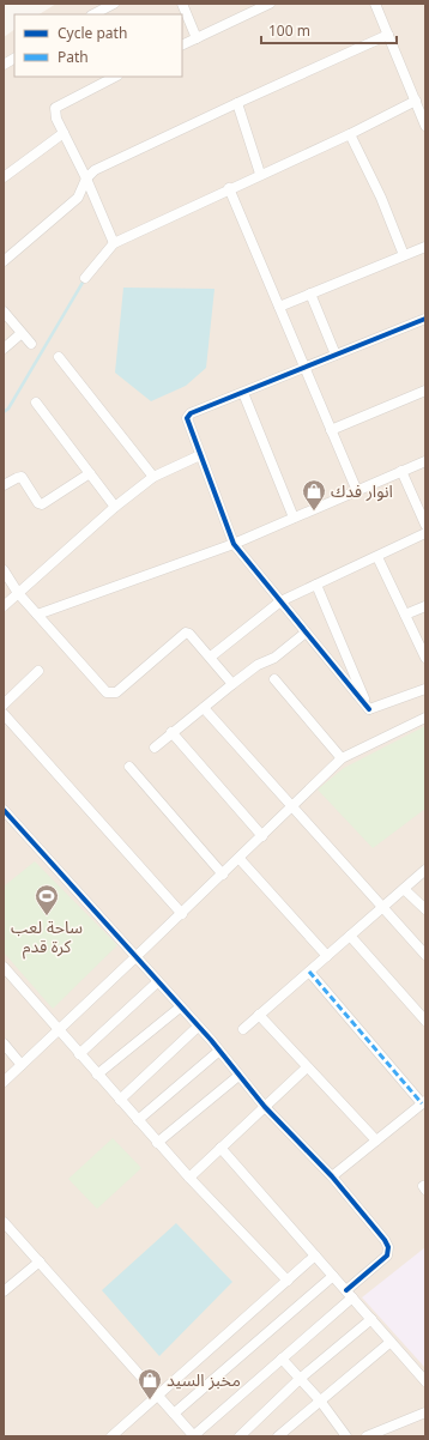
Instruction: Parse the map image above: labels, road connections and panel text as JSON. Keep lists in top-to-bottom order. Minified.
{"places":{"shop":["انوار فدك","مخبز السيد"],"sports":["ساحة لعب كرة قدم"]},"legend":["Cycle path","Path"],"scale_bar":"100 m"}
